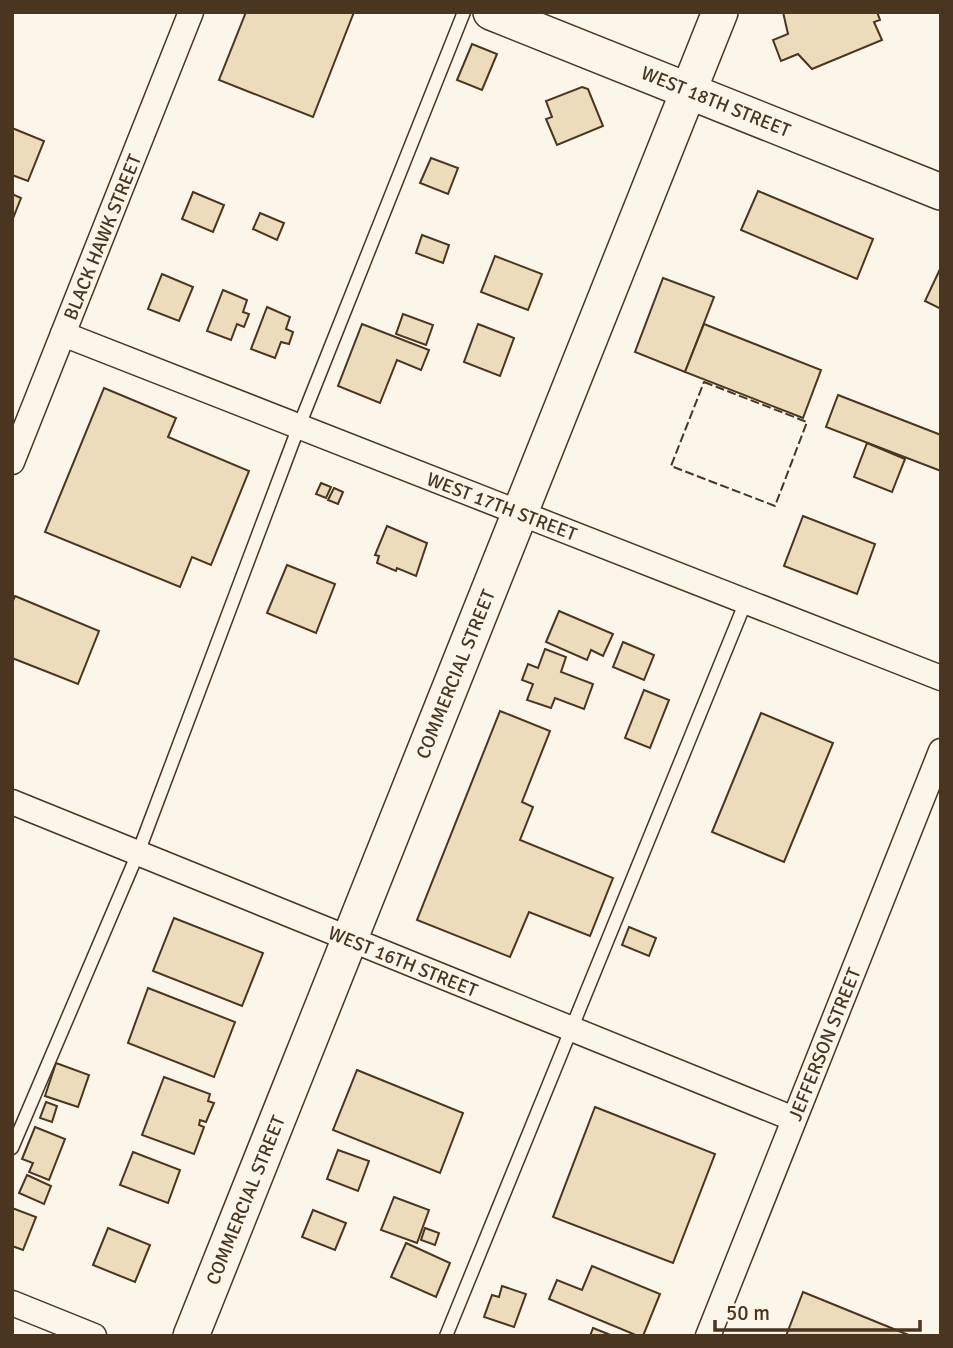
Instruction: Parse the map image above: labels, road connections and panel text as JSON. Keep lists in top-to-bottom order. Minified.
{"streets":{"street":["WEST 18TH STREET","BLACK HAWK STREET","WEST 17TH STREET","COMMERCIAL STREET","WEST 16TH STREET","JEFFERSON STREET"]},"crossings":[["WEST 18TH STREET","COMMERCIAL STREET"],["BLACK HAWK STREET","WEST 17TH STREET"],["WEST 17TH STREET","COMMERCIAL STREET"],["COMMERCIAL STREET","WEST 16TH STREET"],["WEST 16TH STREET","JEFFERSON STREET"]],"scale_bar":"50 m"}
